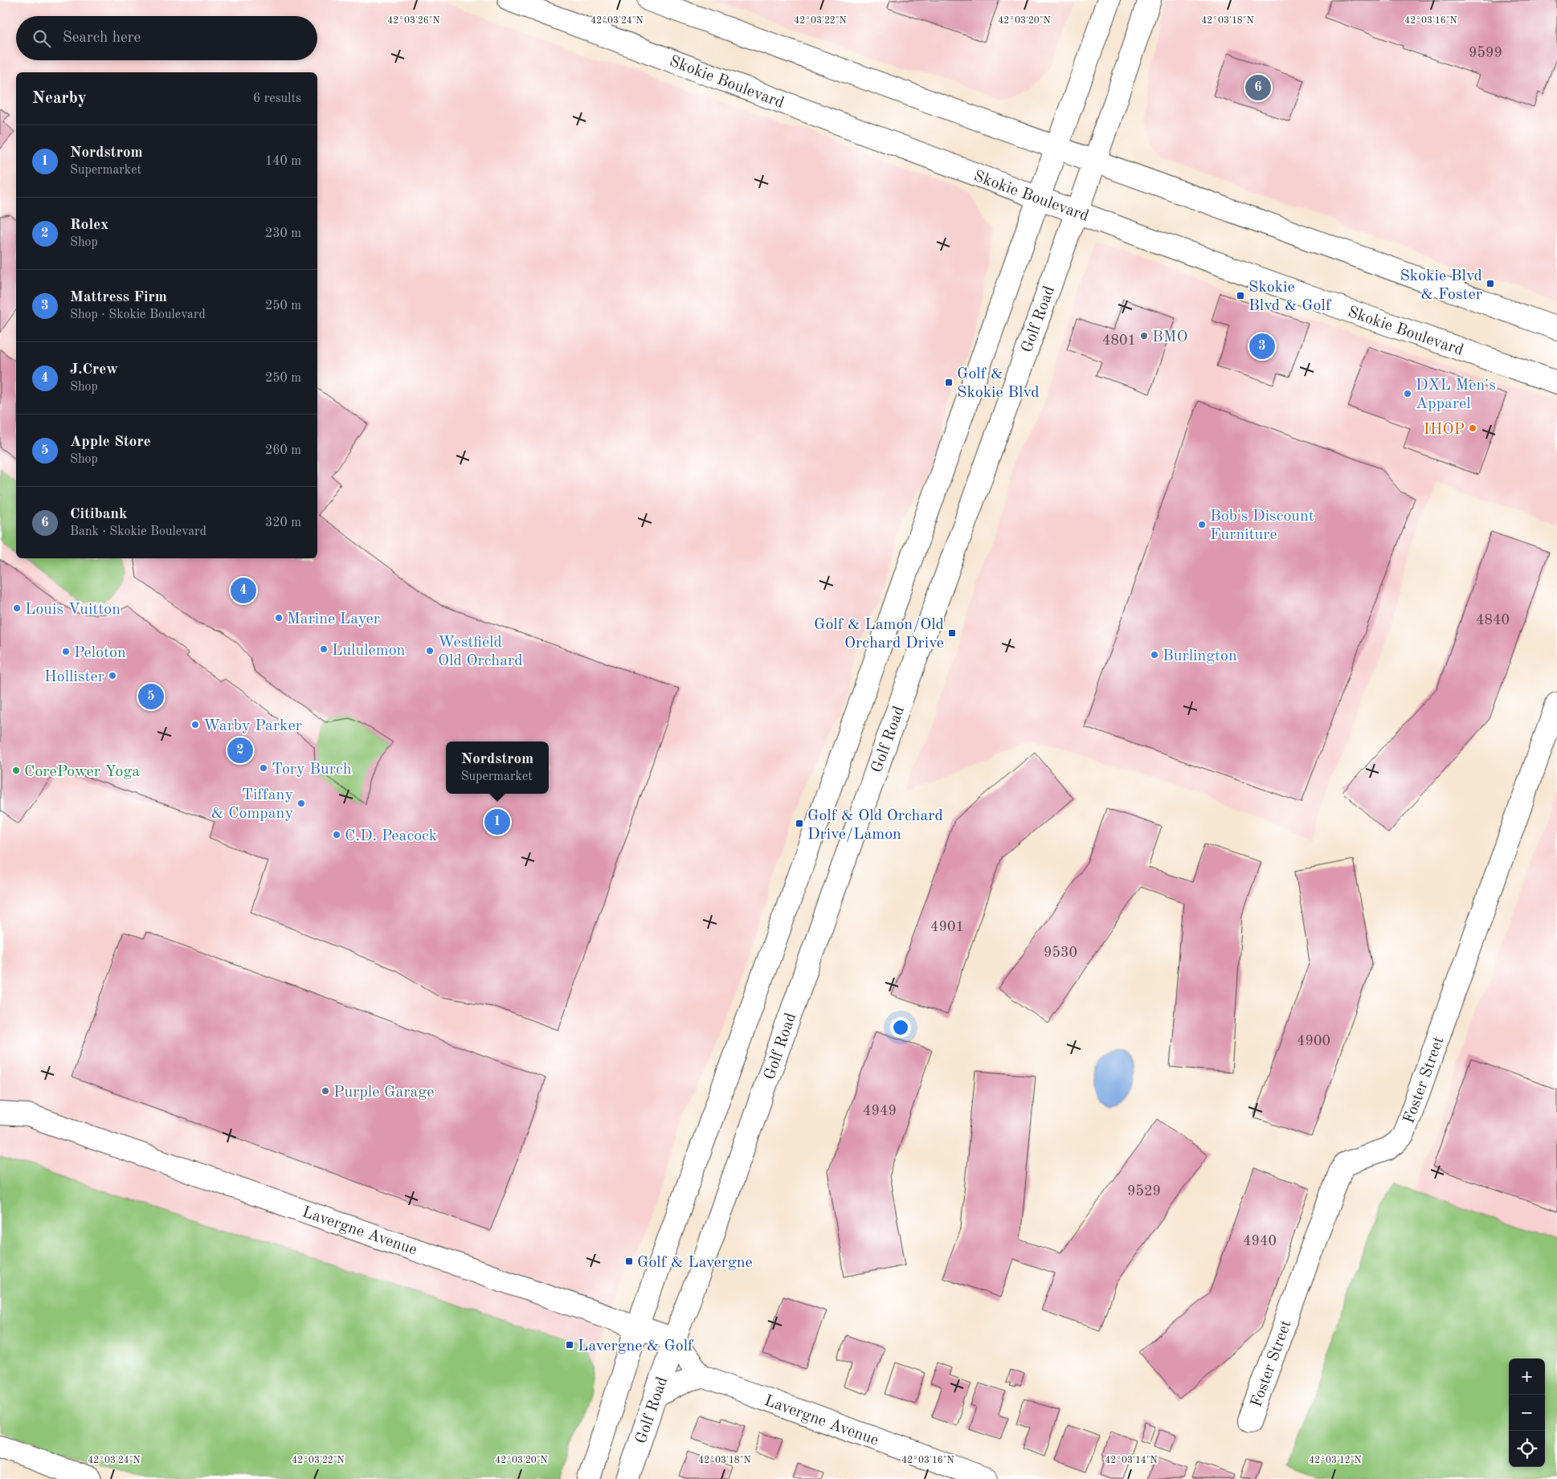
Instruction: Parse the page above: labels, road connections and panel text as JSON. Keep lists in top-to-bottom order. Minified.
{"streets":{"main road":["Skokie Boulevard","Golf Road","Foster Street","Lavergne Avenue"]},"crossings":[["Skokie Boulevard","Golf Road"],["Golf Road","Lavergne Avenue"]],"places":{"transit":["Skokie Blvd & Foster","Skokie Blvd & Golf","Golf & Skokie Blvd","Golf & Lamon/Old Orchard Drive","Golf & Old Orchard Drive/Lamon","Golf & Lavergne","Lavergne & Golf"],"other":["BMO","DXL Men's Apparel","IHOP","Bob's Discount Furniture","Louis Vuitton","Marine Layer","Lululemon","Westfield Old Orchard","Peloton","Burlington","Hollister","Warby Parker","Tory Burch","CorePower Yoga","Tiffany & Company","C.D. Peacock","Purple Garage"]},"house_numbers":["9599","4801","4840","4901","9530","4900","4949","9529","4940"],"page":{"search":"Search here","heading":["Nearby","6 results"],"pins":["6","3","4","5","2","1"],"list":[{"mark":"1","name":"Nordstrom","note":"Supermarket","value":"140 m"},{"mark":"2","name":"Rolex","note":"Shop","value":"230 m"},{"mark":"3","name":"Mattress Firm","note":"Shop · Skokie Boulevard","value":"250 m"},{"mark":"4","name":"J.Crew","note":"Shop","value":"250 m"},{"mark":"5","name":"Apple Store","note":"Shop","value":"260 m"},{"mark":"6","name":"Citibank","note":"Bank · Skokie Boulevard","value":"320 m"}],"popup":["Nordstrom","Supermarket"],"map_buttons":["+","−"]},"coordinates":["42°03'26\"N","42°03'24\"N","42°03'22\"N","42°03'20\"N","42°03'18\"N","42°03'16\"N","42°03'14\"N","42°03'12\"N"]}
